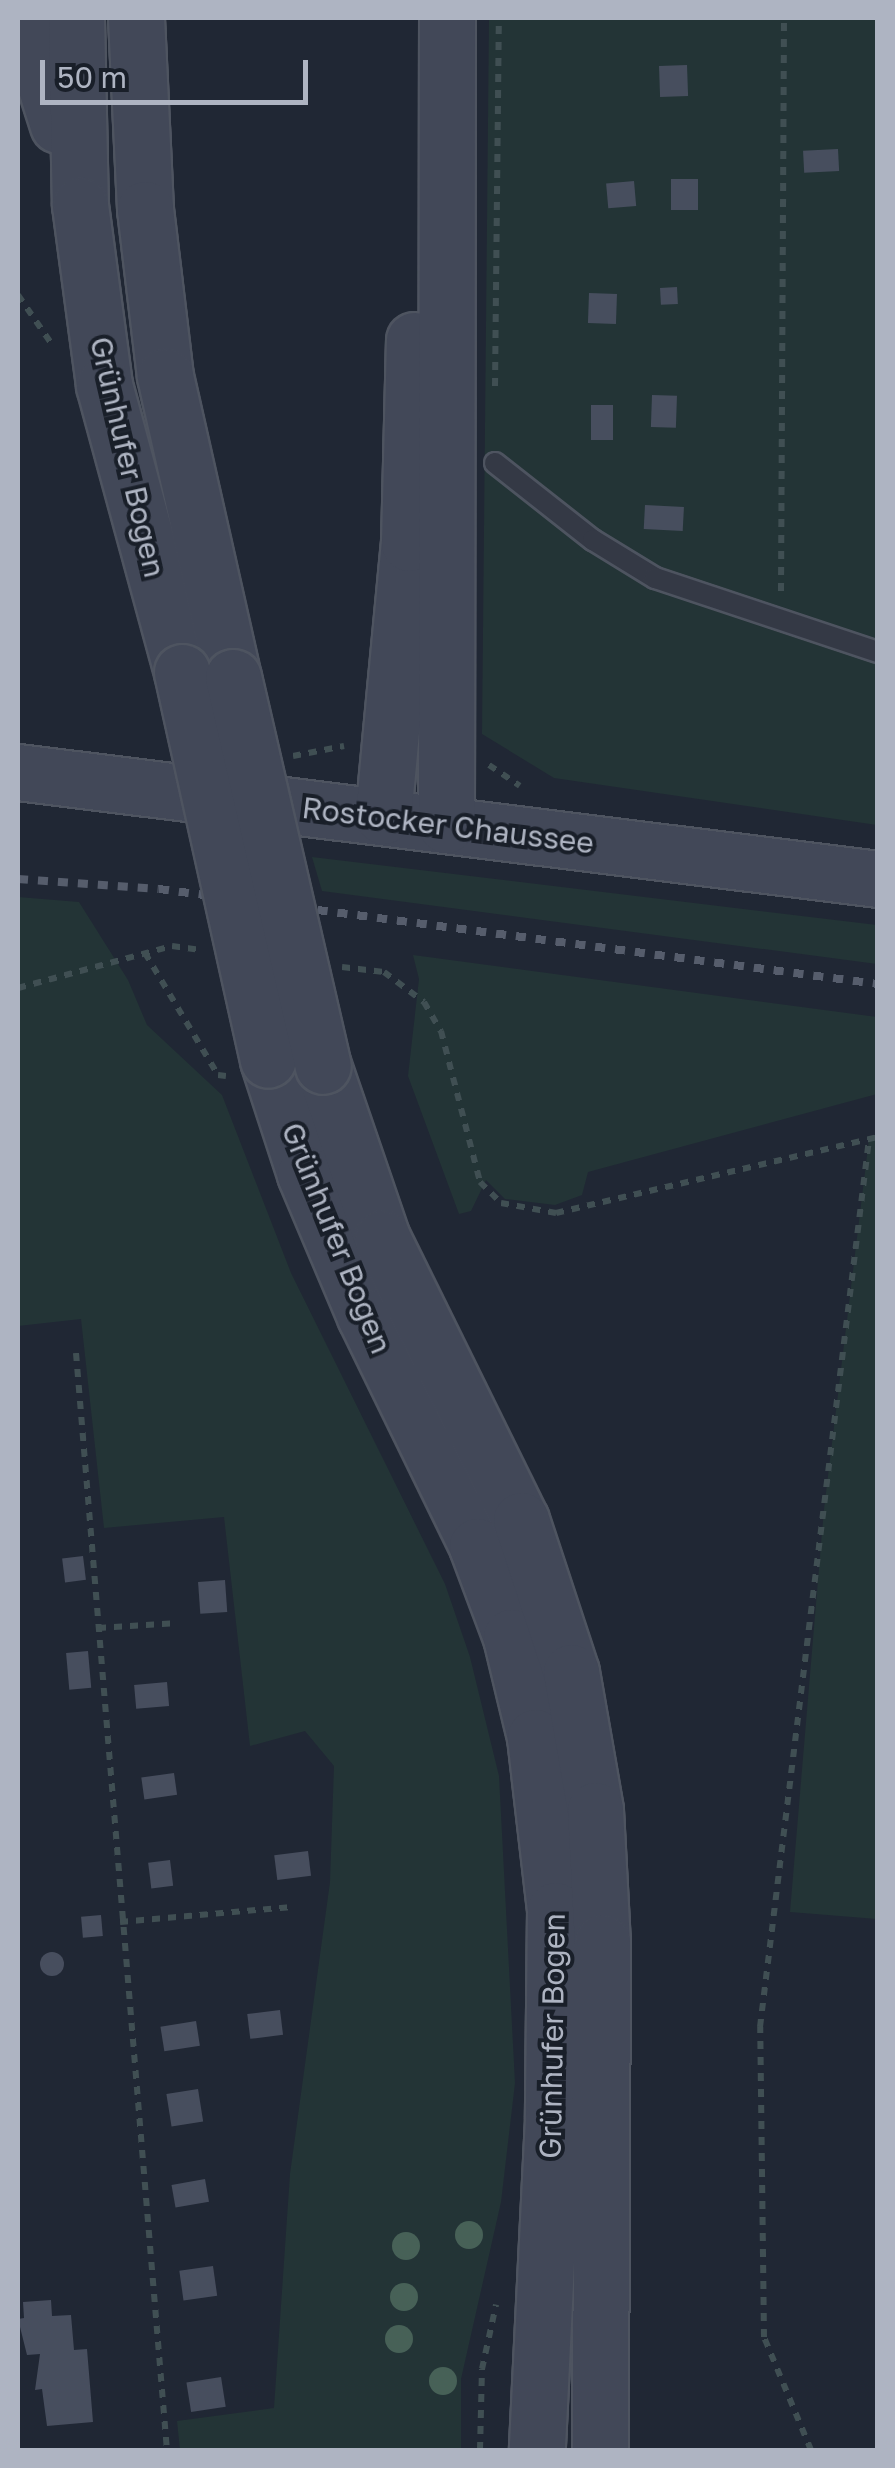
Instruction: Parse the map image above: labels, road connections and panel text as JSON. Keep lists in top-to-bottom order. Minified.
{"streets":{"main road":["Grünhufer Bogen","Rostocker Chaussee"]},"scale_bar":"50 m"}
